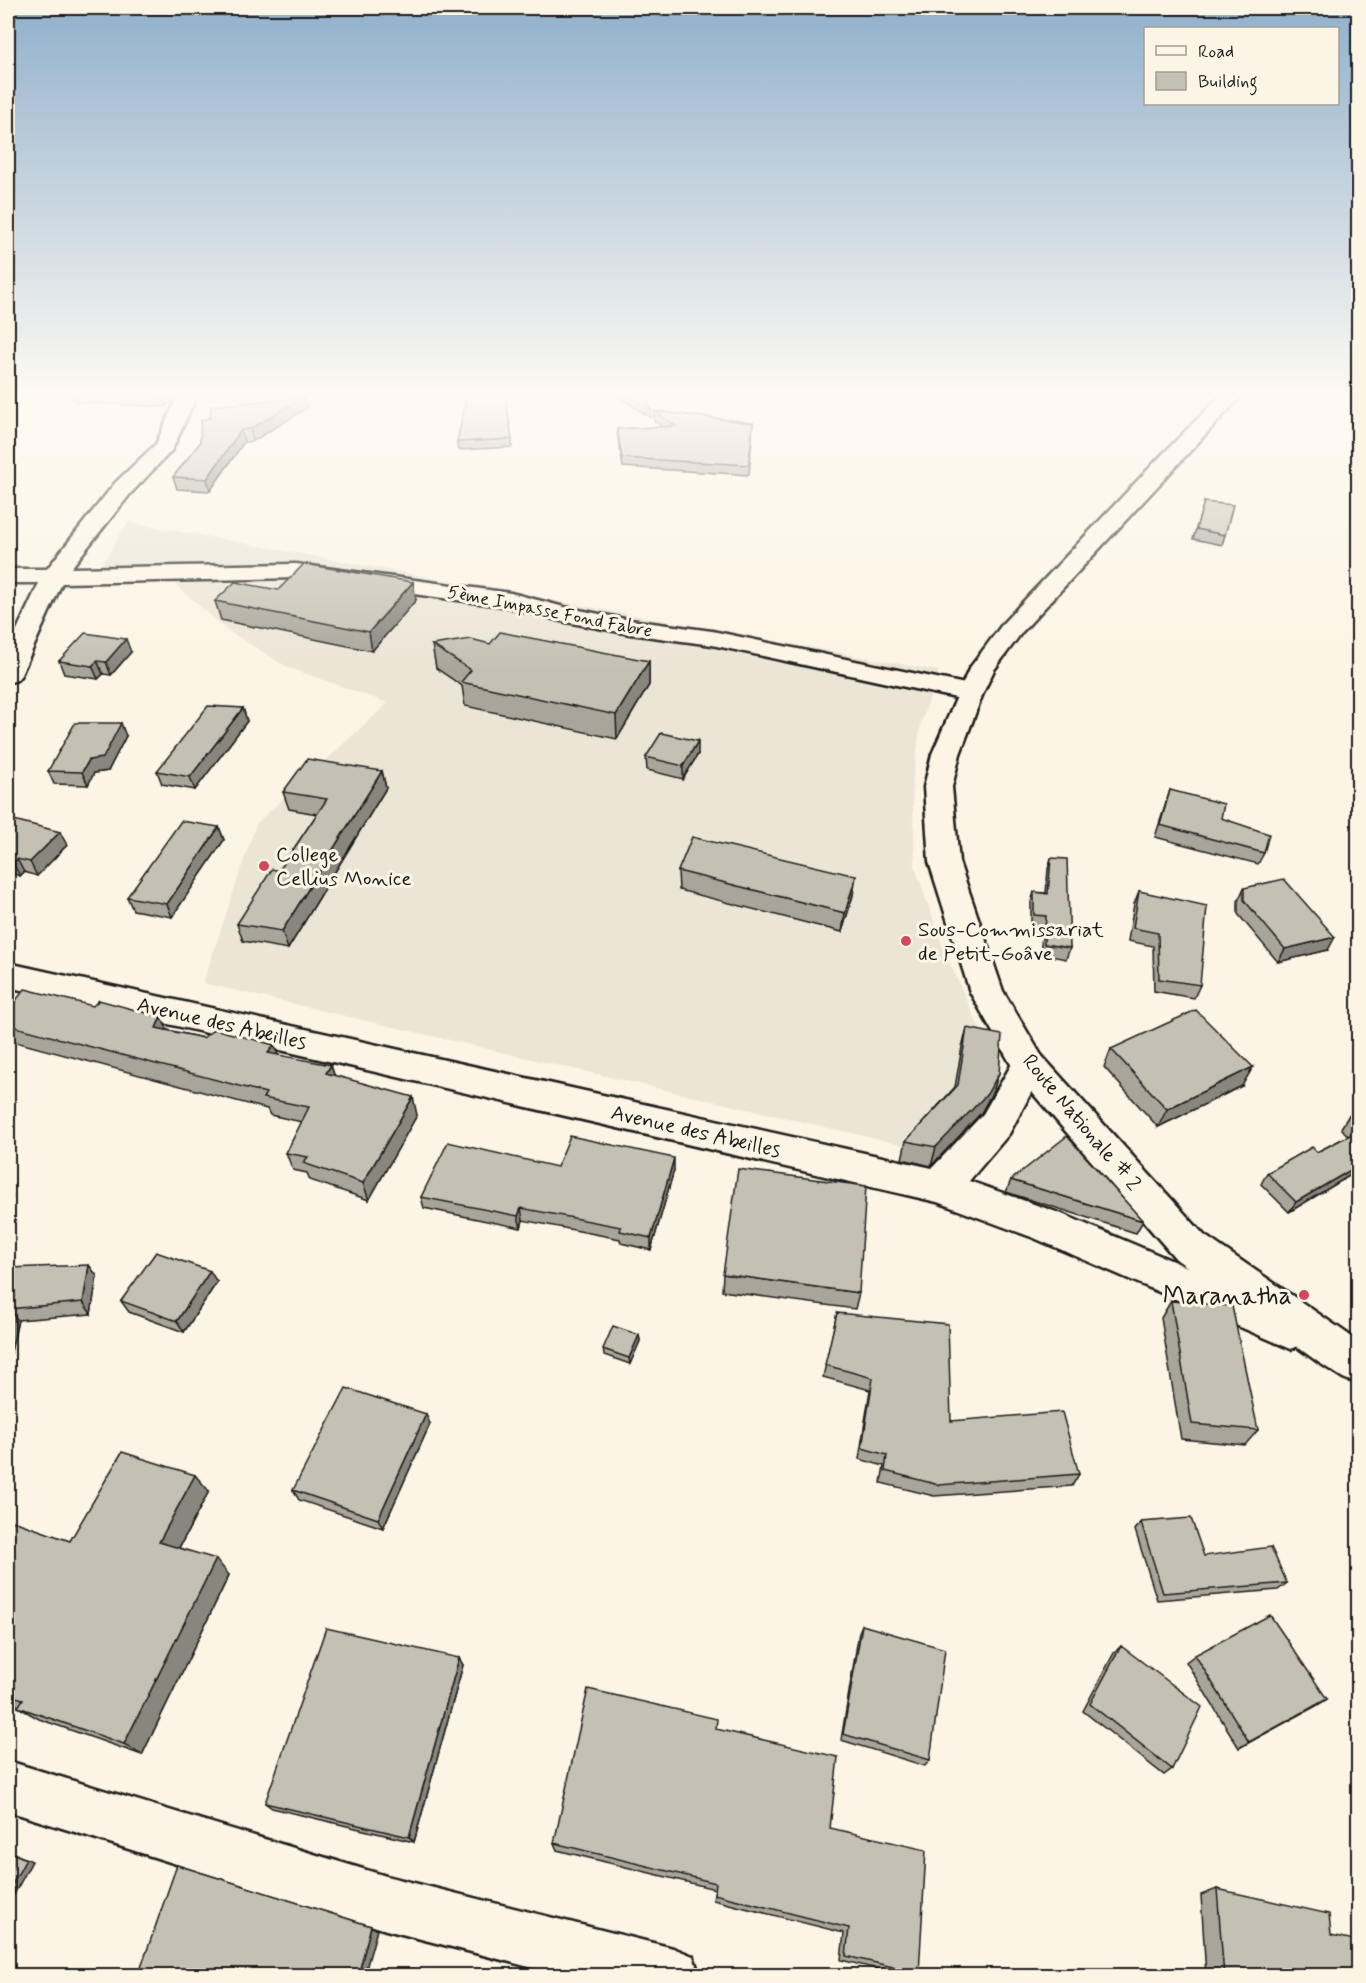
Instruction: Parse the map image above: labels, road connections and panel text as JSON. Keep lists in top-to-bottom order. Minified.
{"streets":{"street":["5ème Impasse Fond Fabre","Avenue des Abeilles","Route Nationale # 2"]},"crossings":[["5ème Impasse Fond Fabre","Route Nationale # 2"],["Avenue des Abeilles","Route Nationale # 2"]],"places":["College Cellius Monice","Sous-Commissariat de Petit-Goâve","Maranatha"],"legend":["Road","Building"]}
